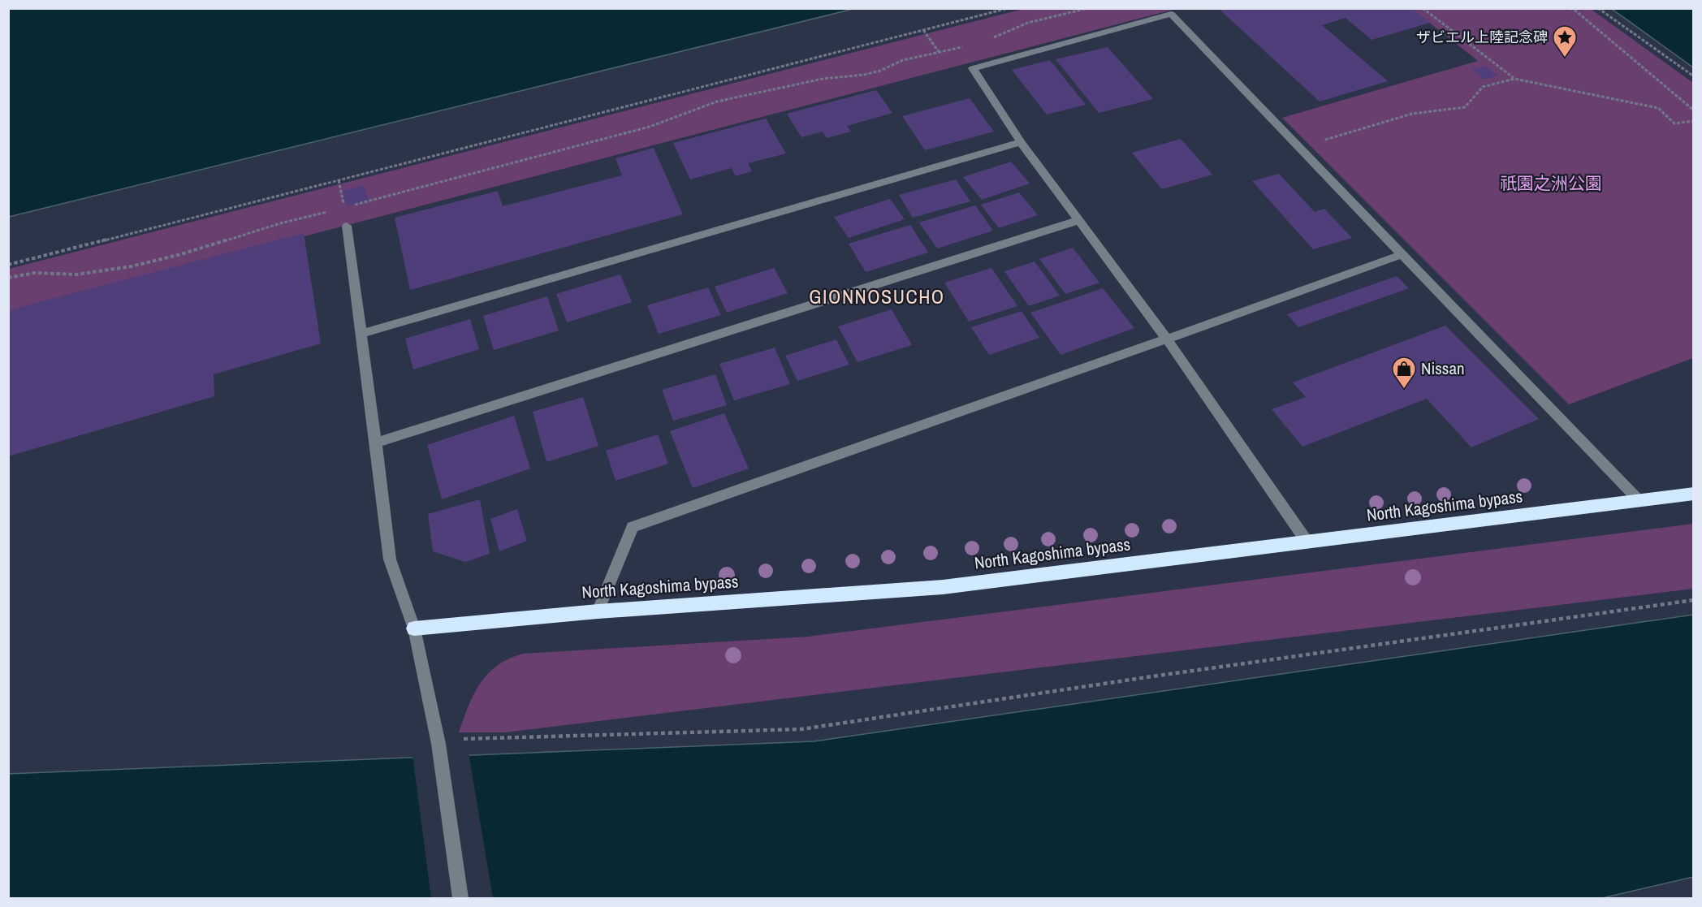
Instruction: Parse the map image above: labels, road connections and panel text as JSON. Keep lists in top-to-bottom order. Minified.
{"streets":{"highway":["North Kagoshima bypass"]},"districts":["GIONNOSUCHO"],"parks":["祇園之洲公園"],"places":{"place":["ザビエル上陸記念碑"],"shop":["Nissan"]}}
